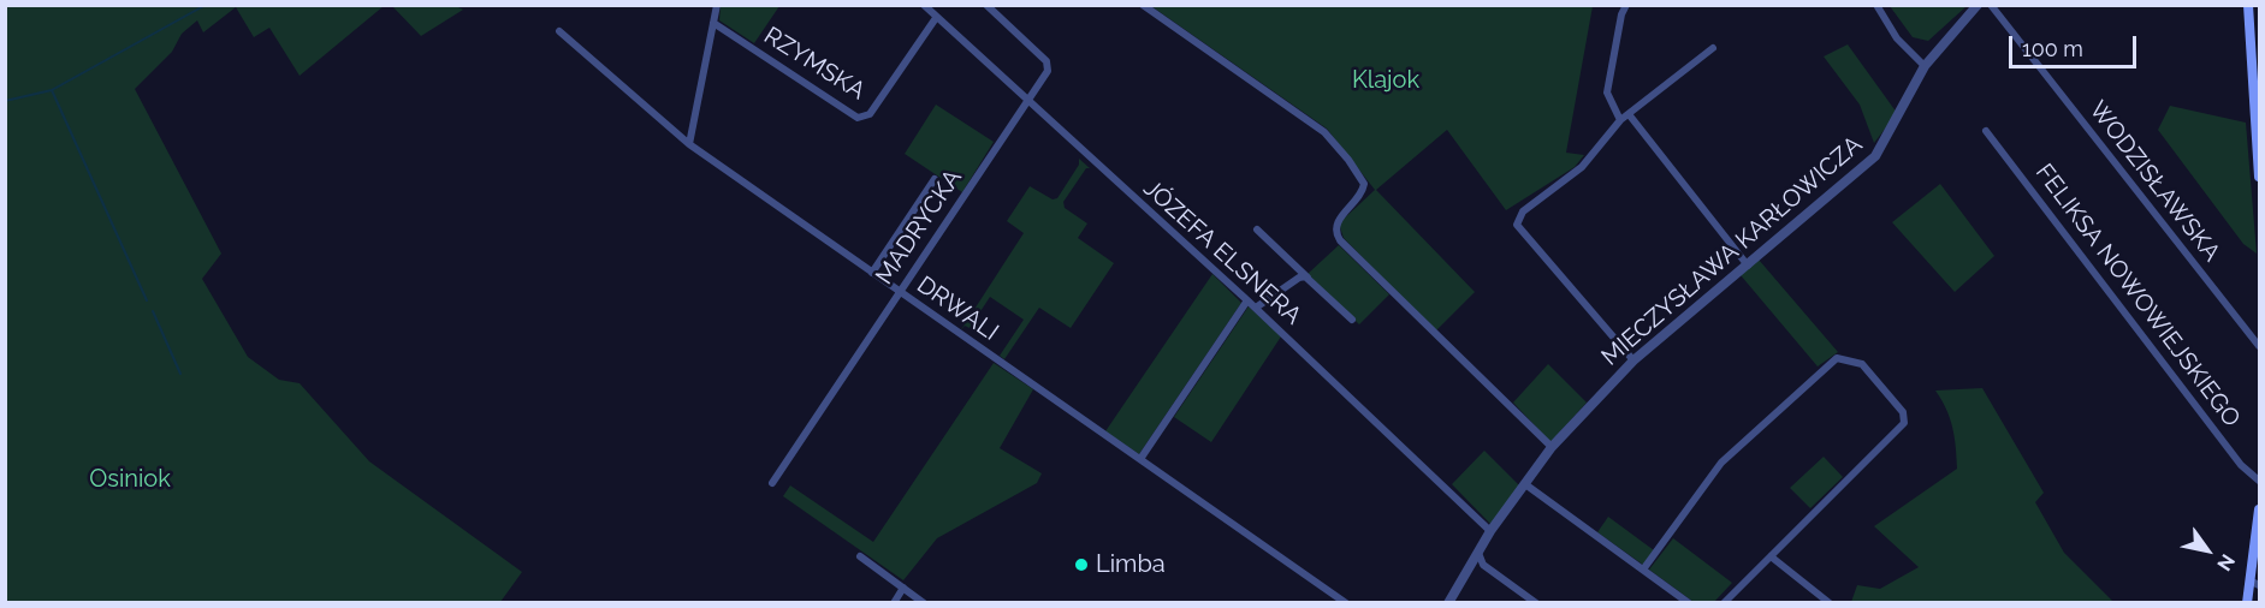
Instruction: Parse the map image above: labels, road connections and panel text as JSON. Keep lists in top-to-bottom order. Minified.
{"streets":{"street":["RZYMSKA","WODZISŁAWSKA","MADRYCKA","MIECZYSŁAWA KARŁOWICZA","JÓZEFA ELSNERA","FELIKSA NOWOWIEJSKIEGO","DRWALI"]},"crossings":[["RZYMSKA","JÓZEFA ELSNERA"],["MADRYCKA","JÓZEFA ELSNERA"],["MADRYCKA","DRWALI"],["MIECZYSŁAWA KARŁOWICZA","JÓZEFA ELSNERA"]],"parks":["Klajok","Osiniok"],"places":["Limba"],"scale_bar":"100 m","north":"bottom right"}
